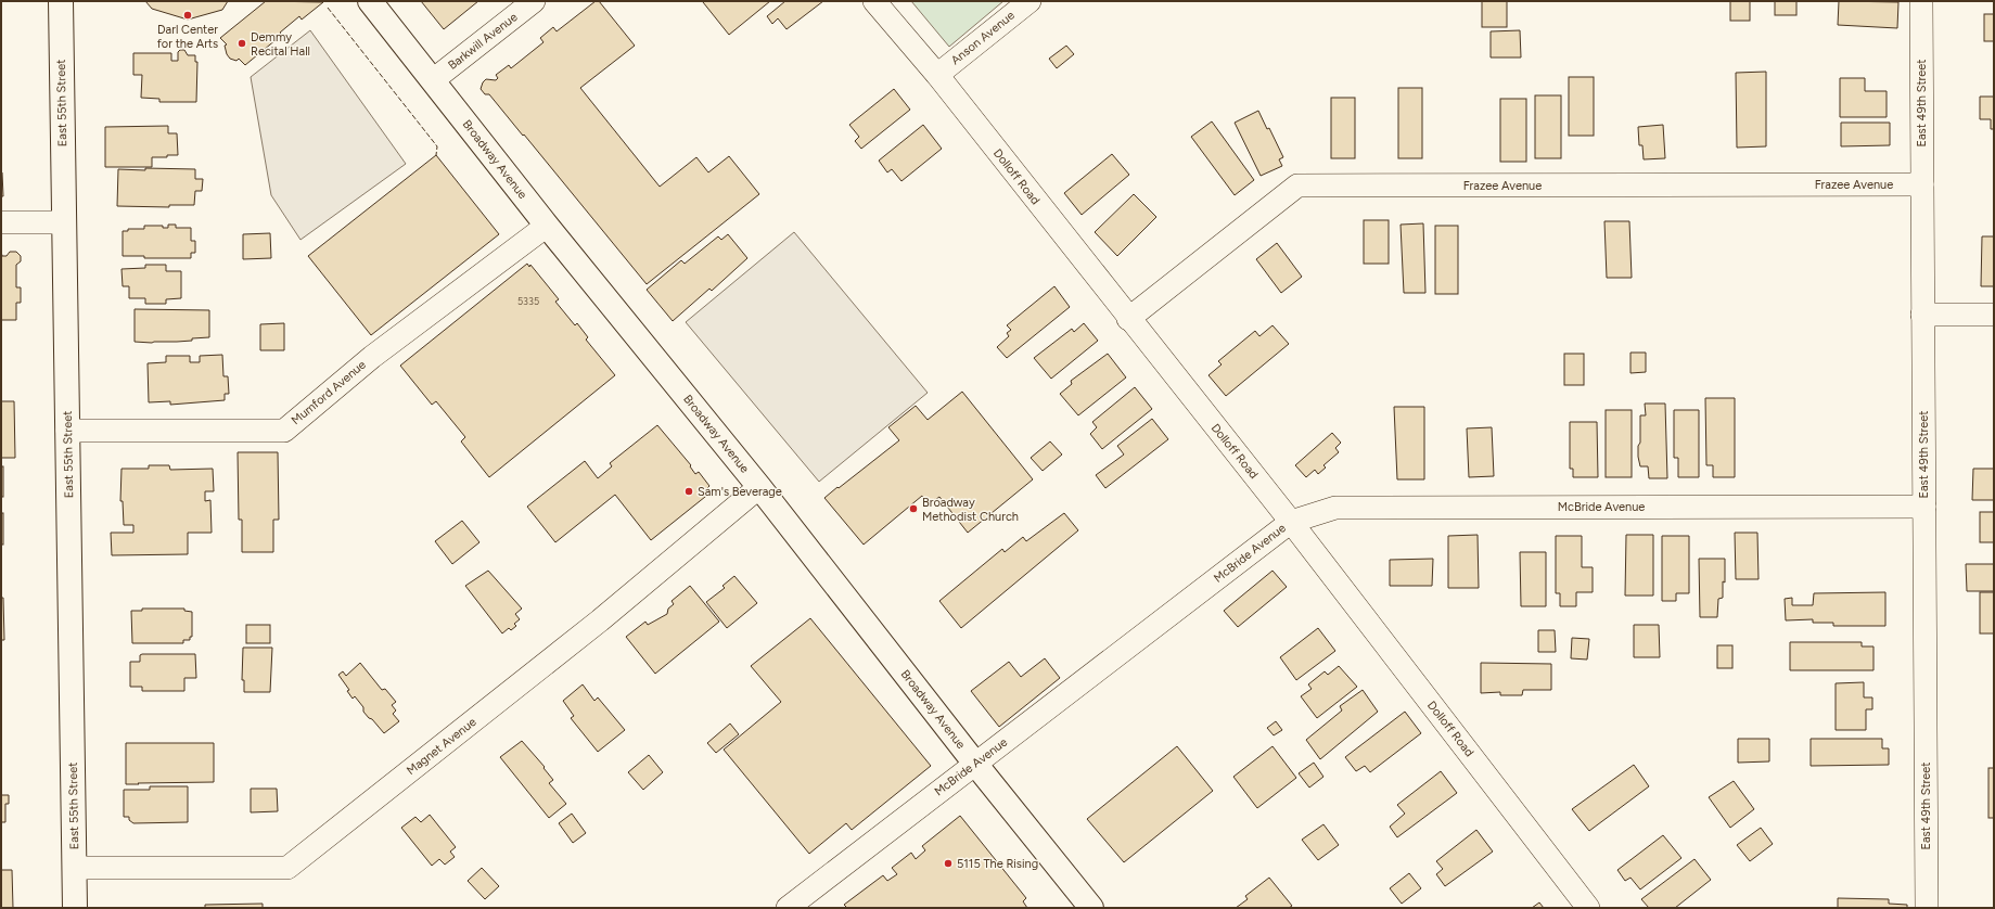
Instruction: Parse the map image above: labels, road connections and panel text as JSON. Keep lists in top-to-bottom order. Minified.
{"streets":{"main road":["East 55th Street","Broadway Avenue"],"street":["Anson Avenue","Barkwill Avenue","East 49th Street","Dolloff Road","Frazee Avenue","Mumford Avenue","McBride Avenue","Magnet Avenue"]},"crossings":[["Anson Avenue","Dolloff Road"],["Barkwill Avenue","Broadway Avenue"],["East 55th Street","Mumford Avenue"],["East 55th Street","Magnet Avenue"],["East 49th Street","Frazee Avenue"],["East 49th Street","McBride Avenue"],["Broadway Avenue","Mumford Avenue"],["Broadway Avenue","McBride Avenue"],["Broadway Avenue","Magnet Avenue"],["Dolloff Road","Frazee Avenue"],["Dolloff Road","McBride Avenue"]],"places":["Darl Center for the Arts","Demmy Recital Hall","Sam's Beverage","Broadway Methodist Church","5115 The Rising"],"house_numbers":["5335"]}
